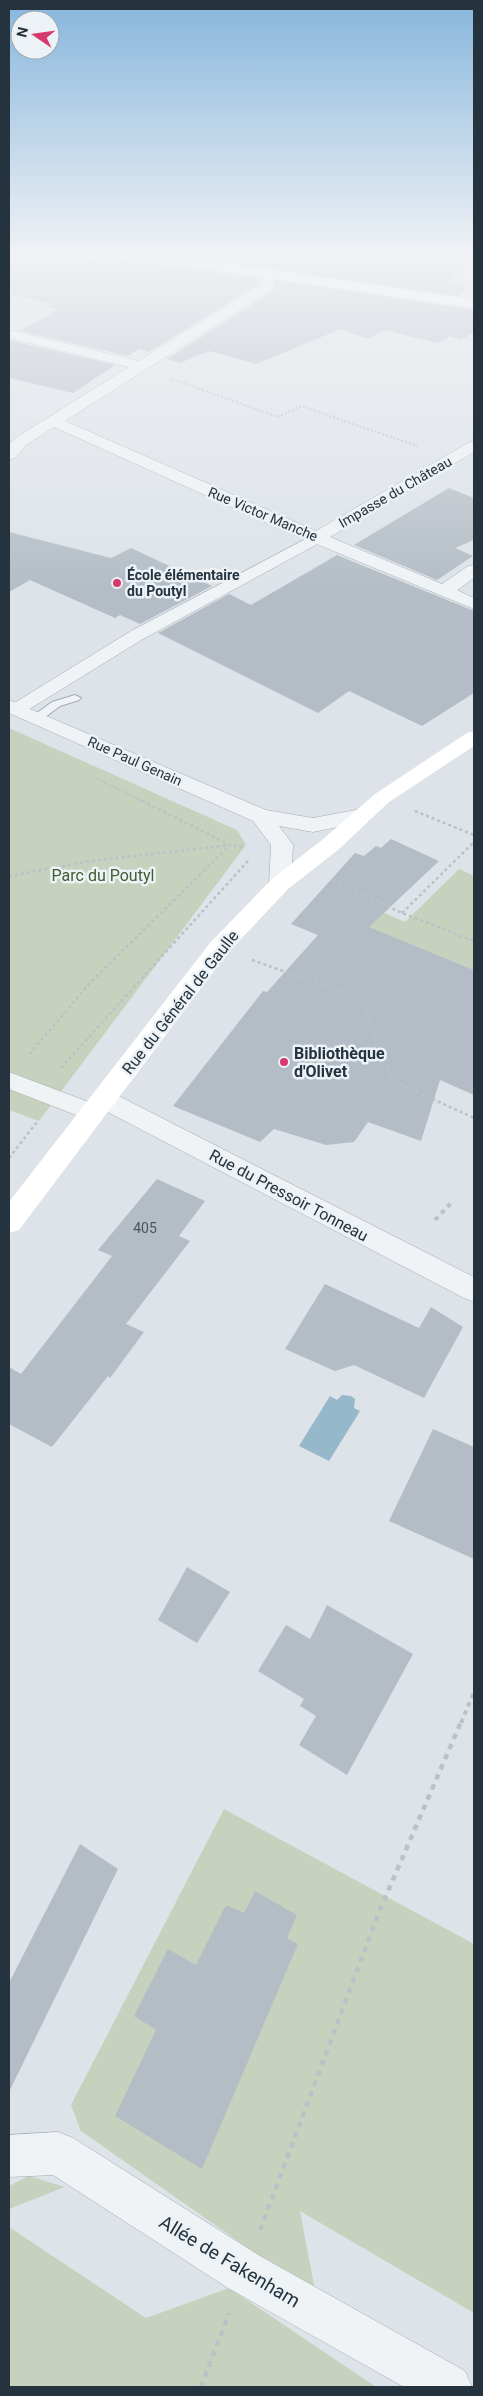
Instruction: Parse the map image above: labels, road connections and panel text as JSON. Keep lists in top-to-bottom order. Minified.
{"streets":{"main road":["Rue du Général de Gaulle"],"street":["Impasse du Château","Rue Victor Manche","Rue Paul Genain","Rue du Pressoir Tonneau","Allée de Fakenham"]},"crossings":[["Impasse du Château","Rue Victor Manche"],["Rue Paul Genain","Rue du Général de Gaulle"],["Rue du Général de Gaulle","Rue du Pressoir Tonneau"]],"parks":["Parc du Poutyl"],"places":["École élémentaire du Poutyl","Bibliothèque d'Olivet"],"house_numbers":["405"],"north":"left"}
